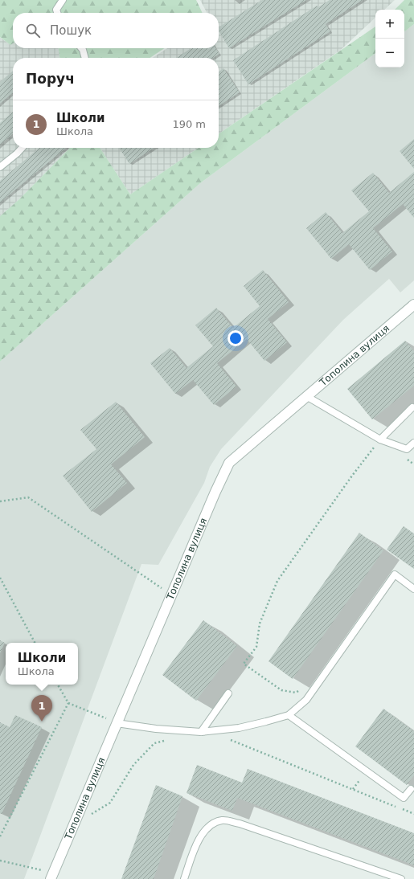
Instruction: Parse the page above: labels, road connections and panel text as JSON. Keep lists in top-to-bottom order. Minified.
{"streets":{"street":["Тополина вулиця"]},"page":{"map_buttons":["+","−"],"search":"Пошук","heading":"Поруч","list":[{"mark":"1","name":"Школи","note":"Школа","value":"190 m"}],"popup":["Школи","Школа"],"pins":"1"}}
